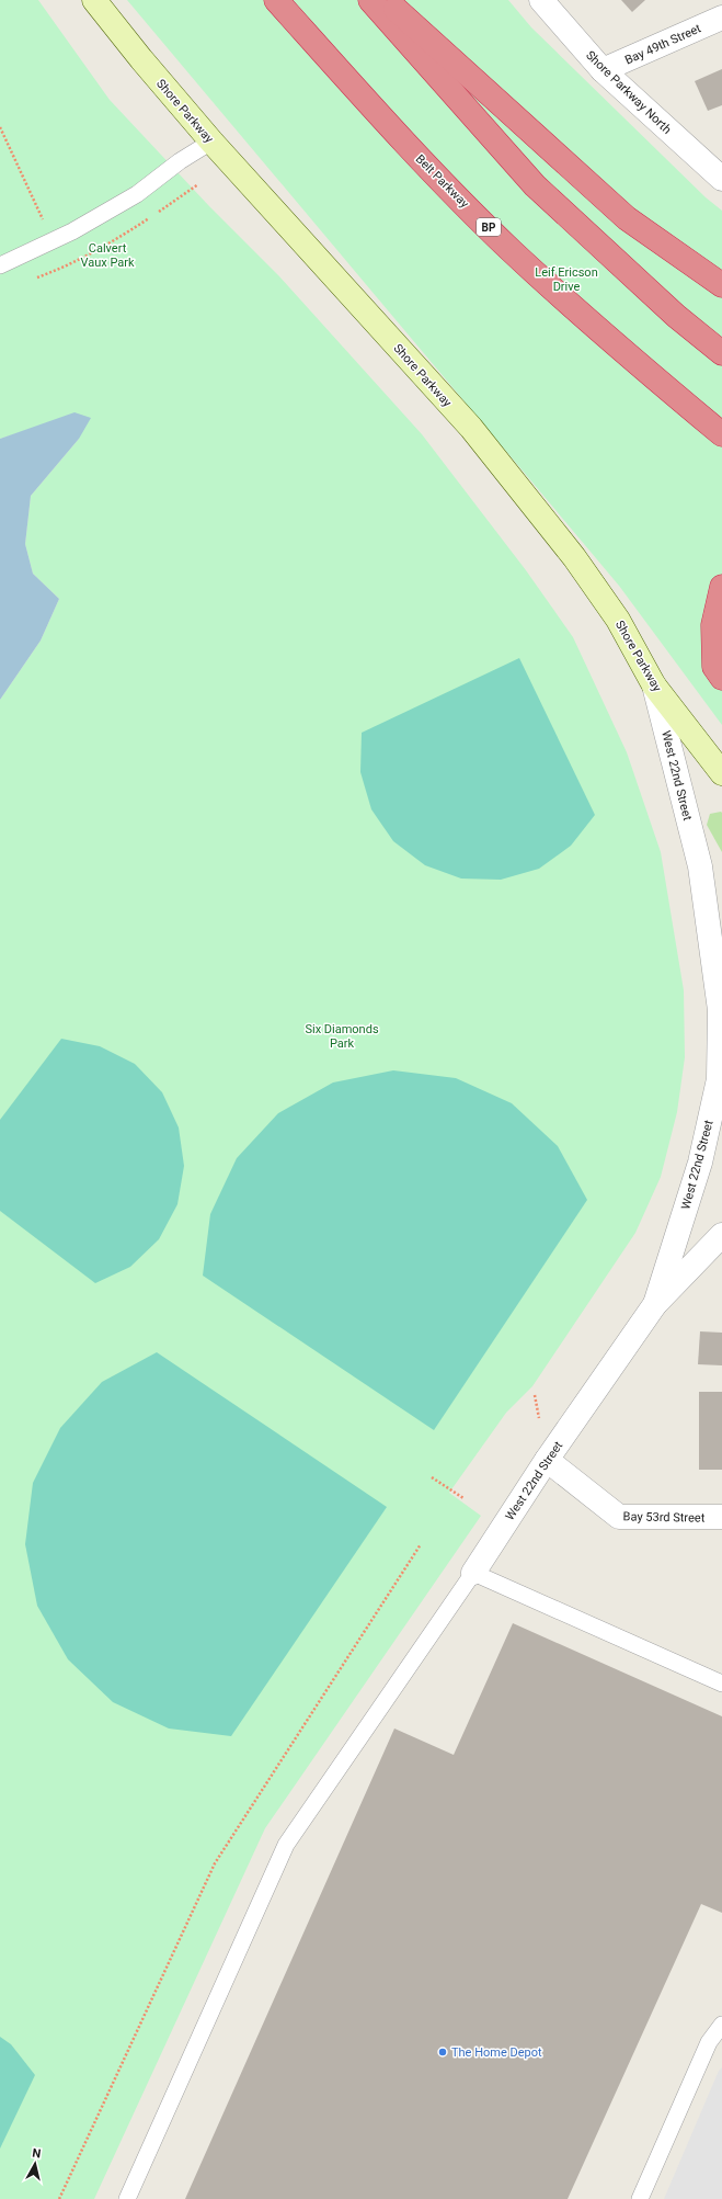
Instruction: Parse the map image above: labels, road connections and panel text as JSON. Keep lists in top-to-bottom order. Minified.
{"streets":{"highway":["Belt Parkway","BP"],"street":["Bay 49th Street","Shore Parkway North","Shore Parkway","West 22nd Street","Bay 53rd Street"]},"crossings":[["Bay 49th Street","Shore Parkway North"],["Shore Parkway","West 22nd Street"],["West 22nd Street","Bay 53rd Street"]],"parks":["Calvert Vaux Park","Leif Ericson Drive","Six Diamonds Park"],"places":["The Home Depot"],"north":"top"}
